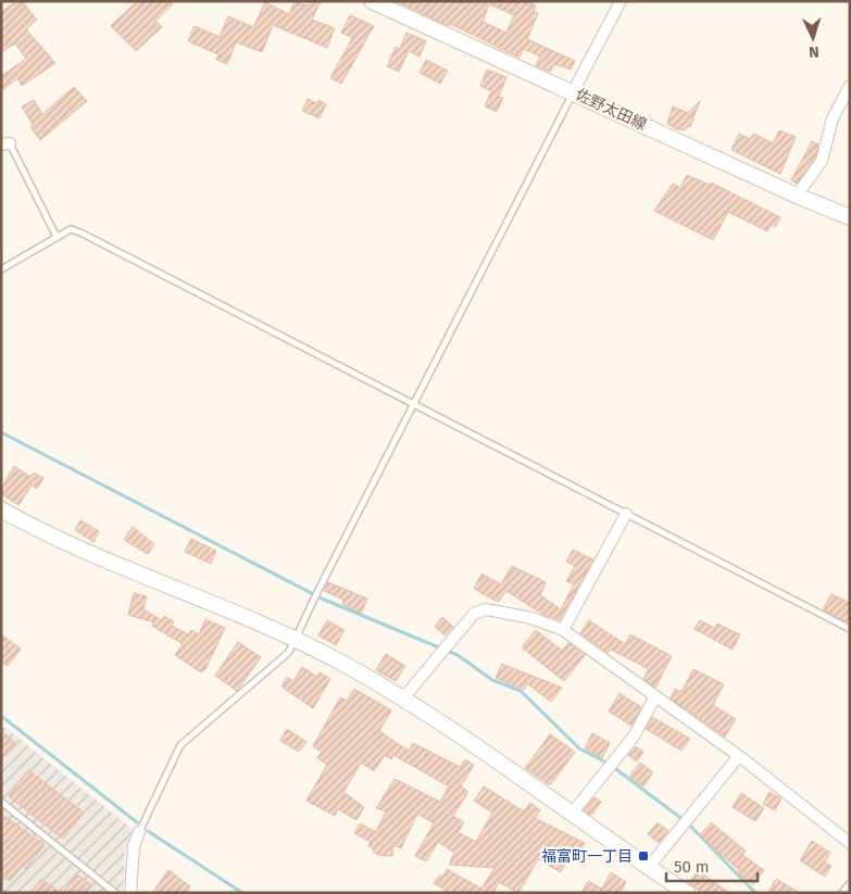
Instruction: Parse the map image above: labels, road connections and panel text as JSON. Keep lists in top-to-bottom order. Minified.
{"streets":{"street":["佐野太田線"]},"places":{"transit":["福富町一丁目"]},"scale_bar":"50 m","north":"bottom"}
